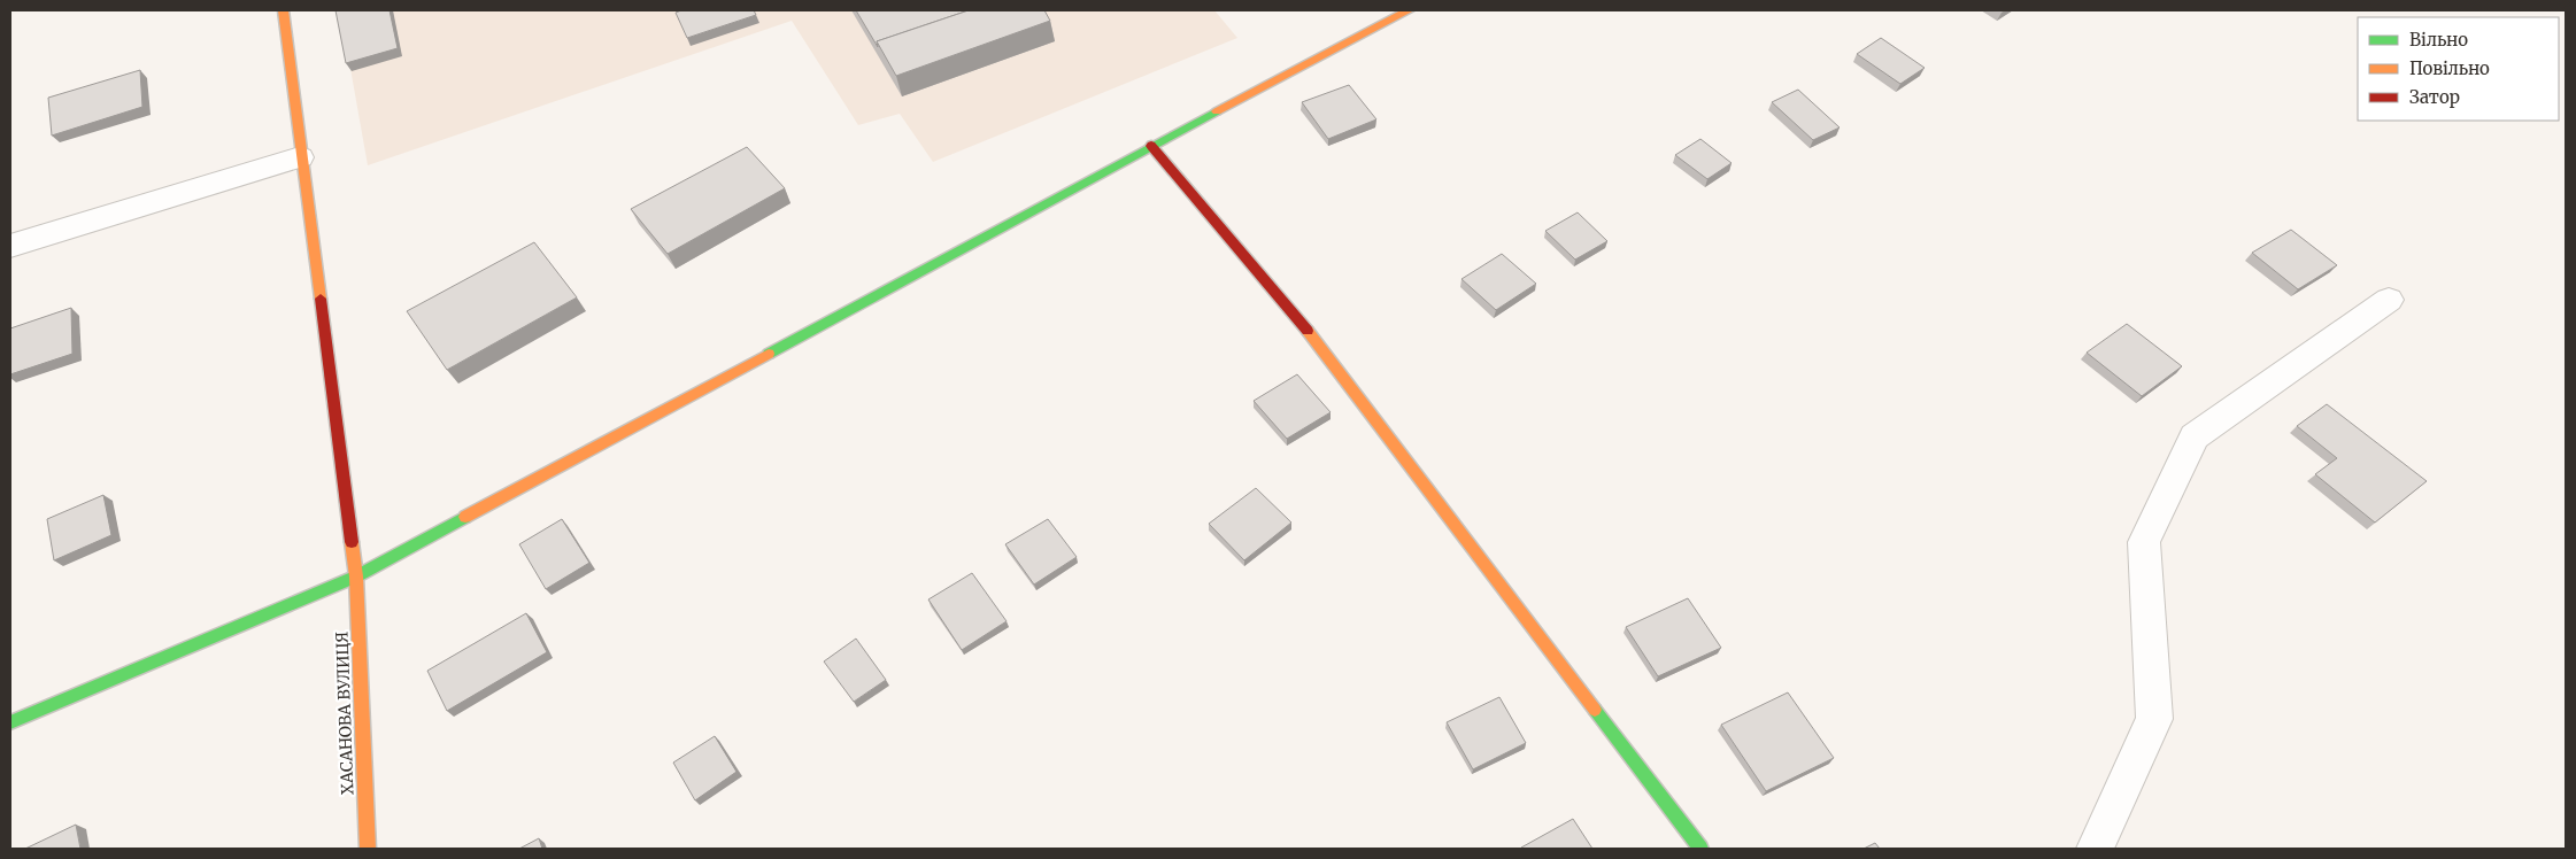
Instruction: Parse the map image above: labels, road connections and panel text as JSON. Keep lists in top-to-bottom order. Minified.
{"streets":{"street":["ХАСАНОВА ВУЛИЦЯ"]},"legend":["Вільно","Повільно","Затор"]}
